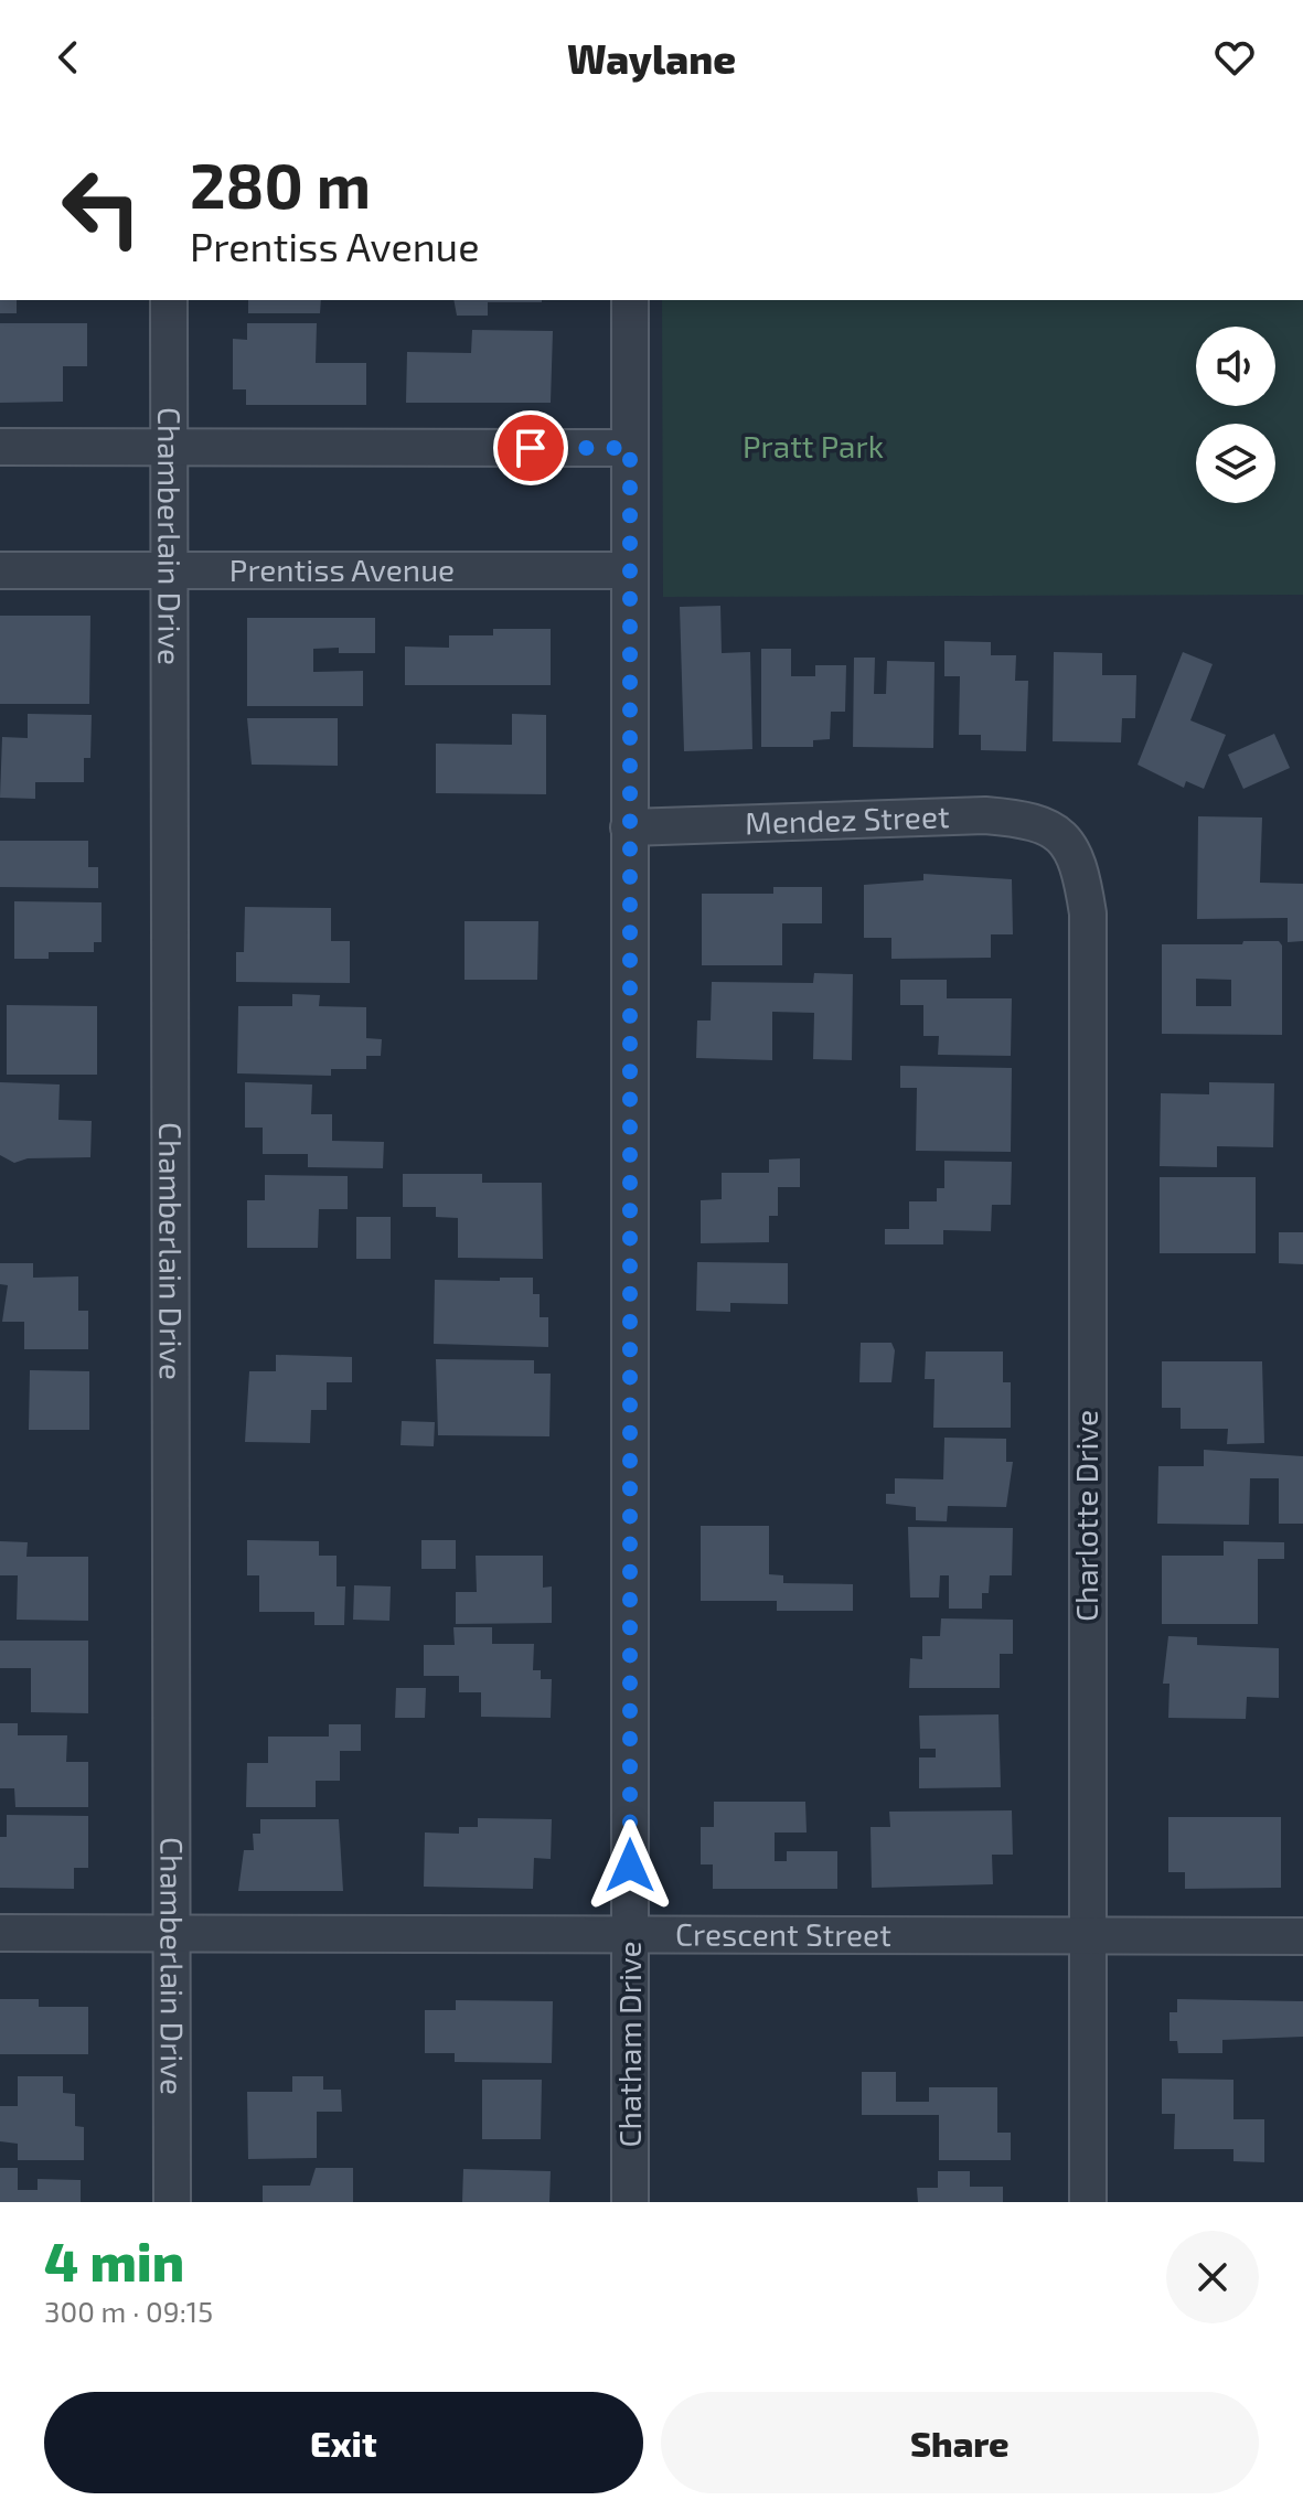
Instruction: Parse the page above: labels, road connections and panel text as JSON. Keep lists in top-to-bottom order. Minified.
{"streets":{"street":["Chamberlain Drive","Prentiss Avenue","Mendez Street","Charlotte Drive","Crescent Street","Chatham Drive"]},"crossings":[["Chamberlain Drive","Prentiss Avenue"],["Chamberlain Drive","Crescent Street"],["Prentiss Avenue","Chatham Drive"],["Mendez Street","Charlotte Drive"],["Mendez Street","Chatham Drive"],["Charlotte Drive","Crescent Street"],["Crescent Street","Chatham Drive"]],"parks":["Pratt Park"],"page":{"header":"Waylane","turn":["280 m","Prentiss Avenue"],"heading":["4 min","300 m · 09:15"],"buttons":["Exit","Share"]}}
